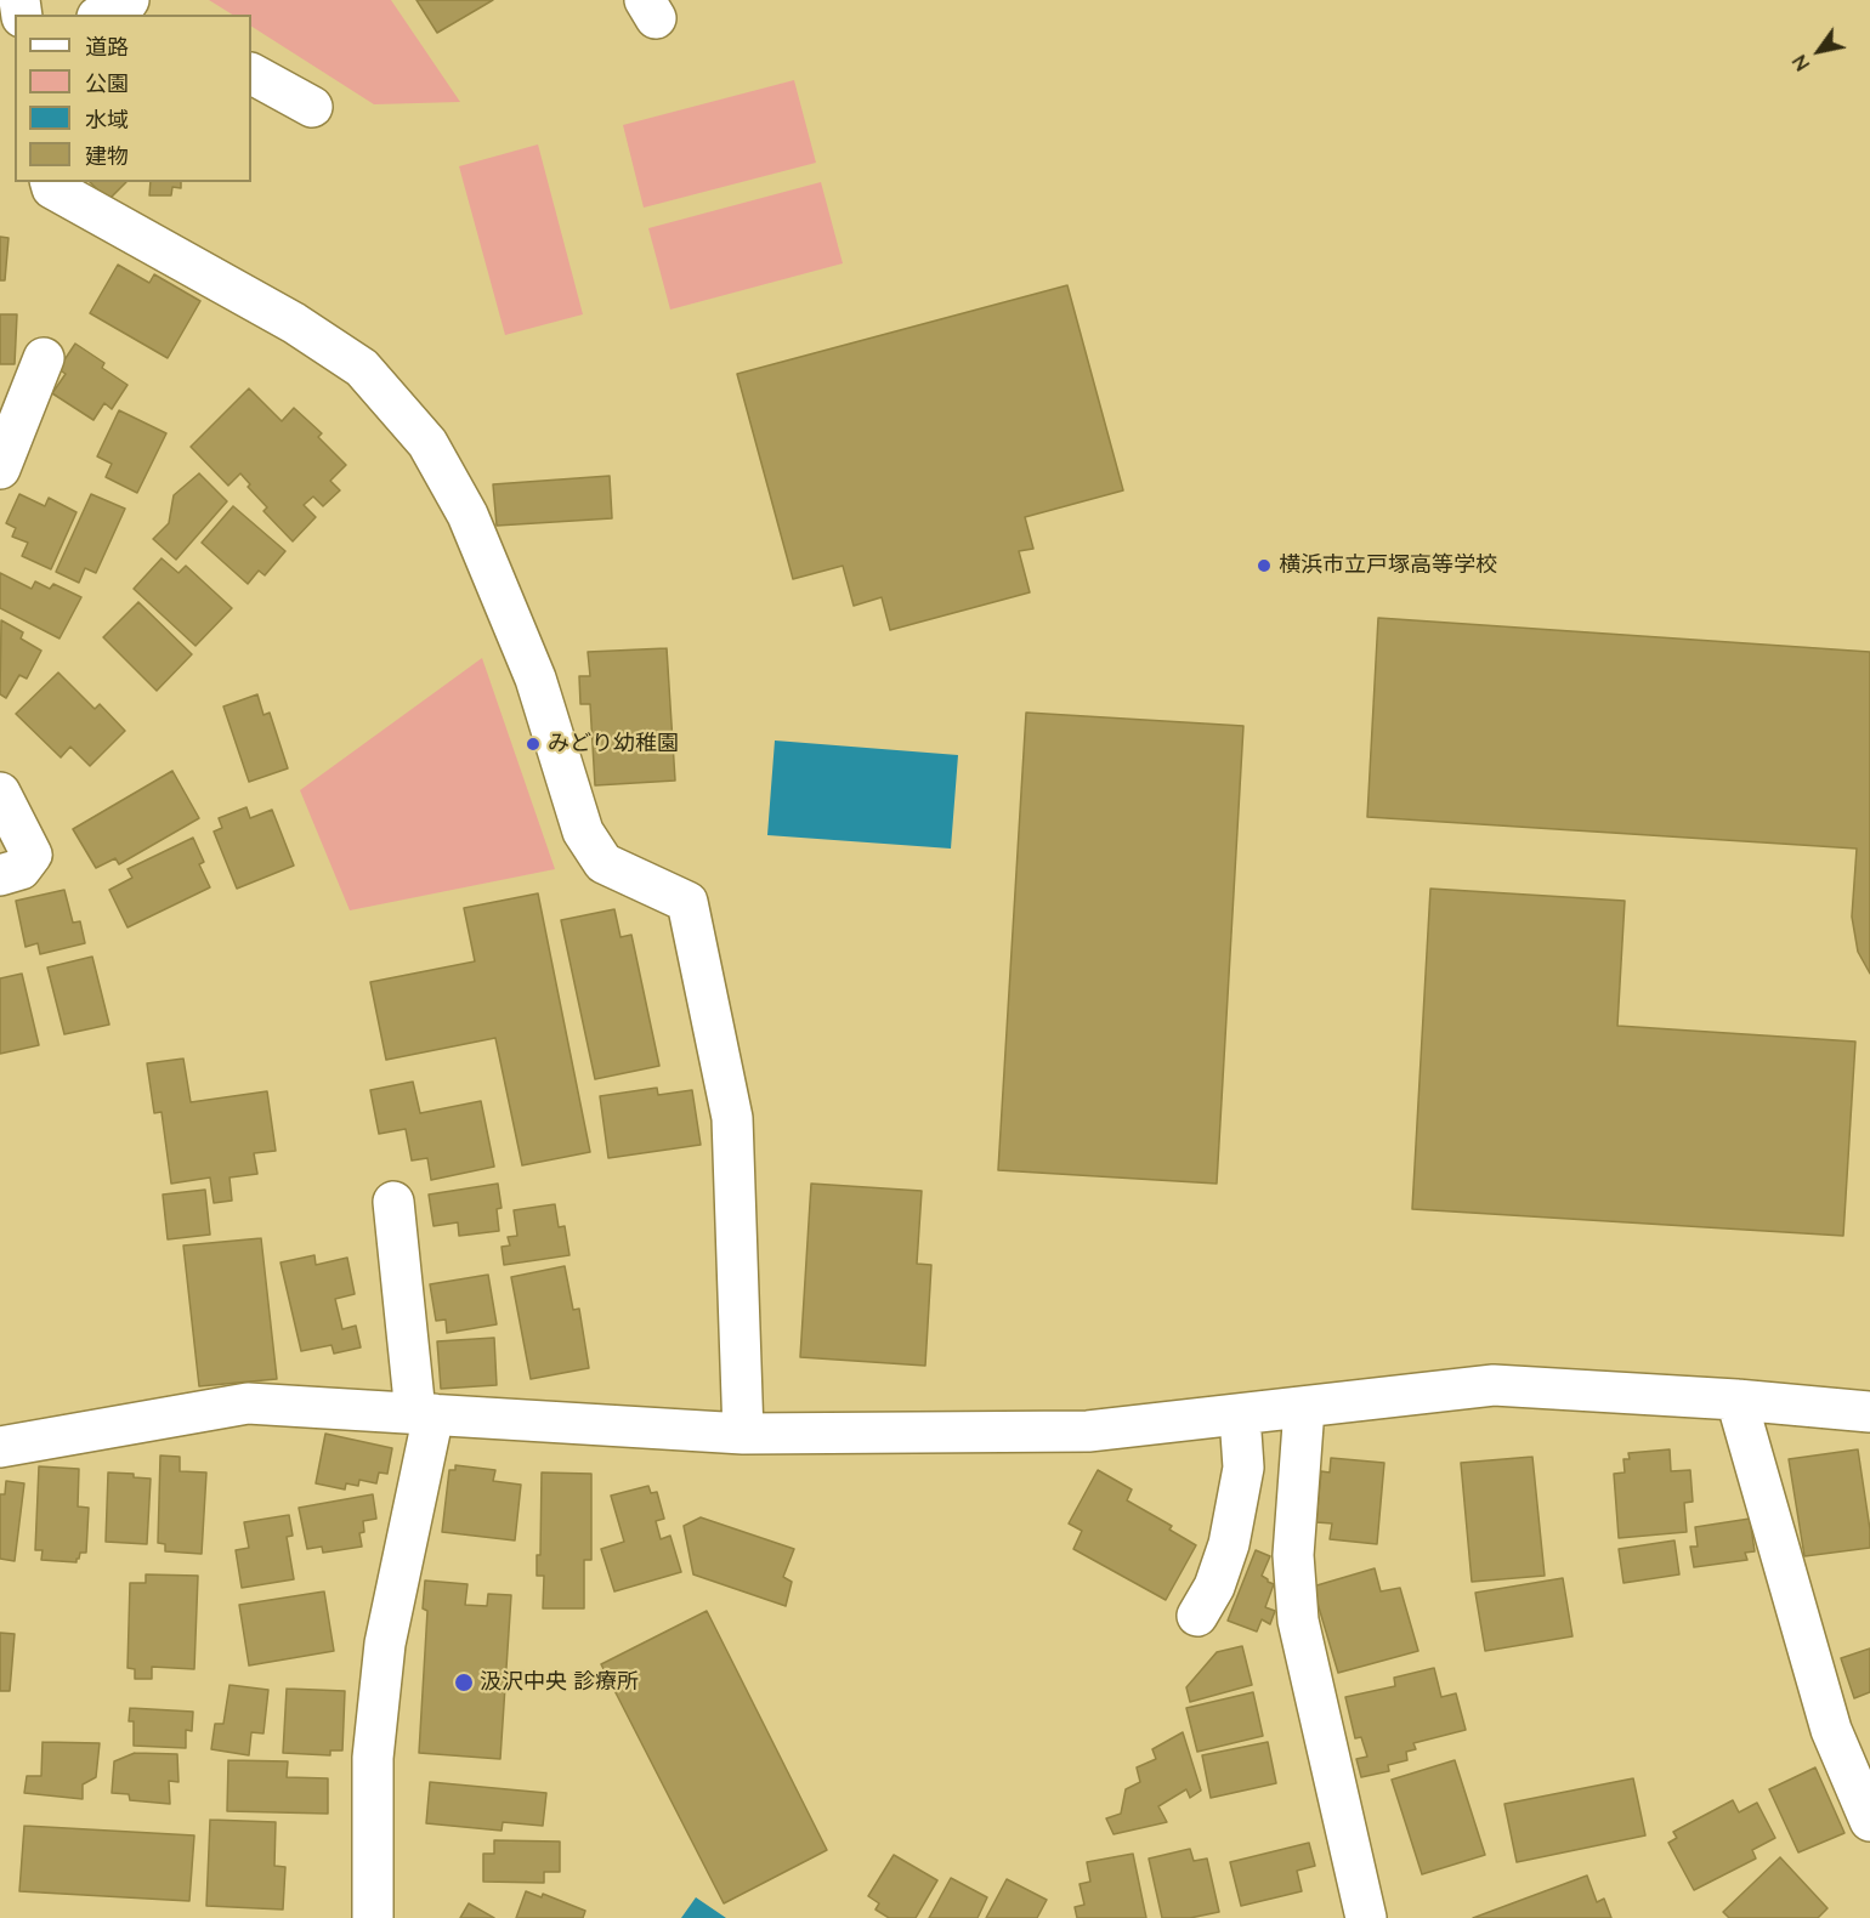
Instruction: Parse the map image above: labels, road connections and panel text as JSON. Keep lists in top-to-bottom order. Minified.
{"places":["横浜市立戸塚高等学校","みどり幼稚園","汲沢中央 診療所"],"legend":["道路","公園","水域","建物"],"north":"bottom left"}
